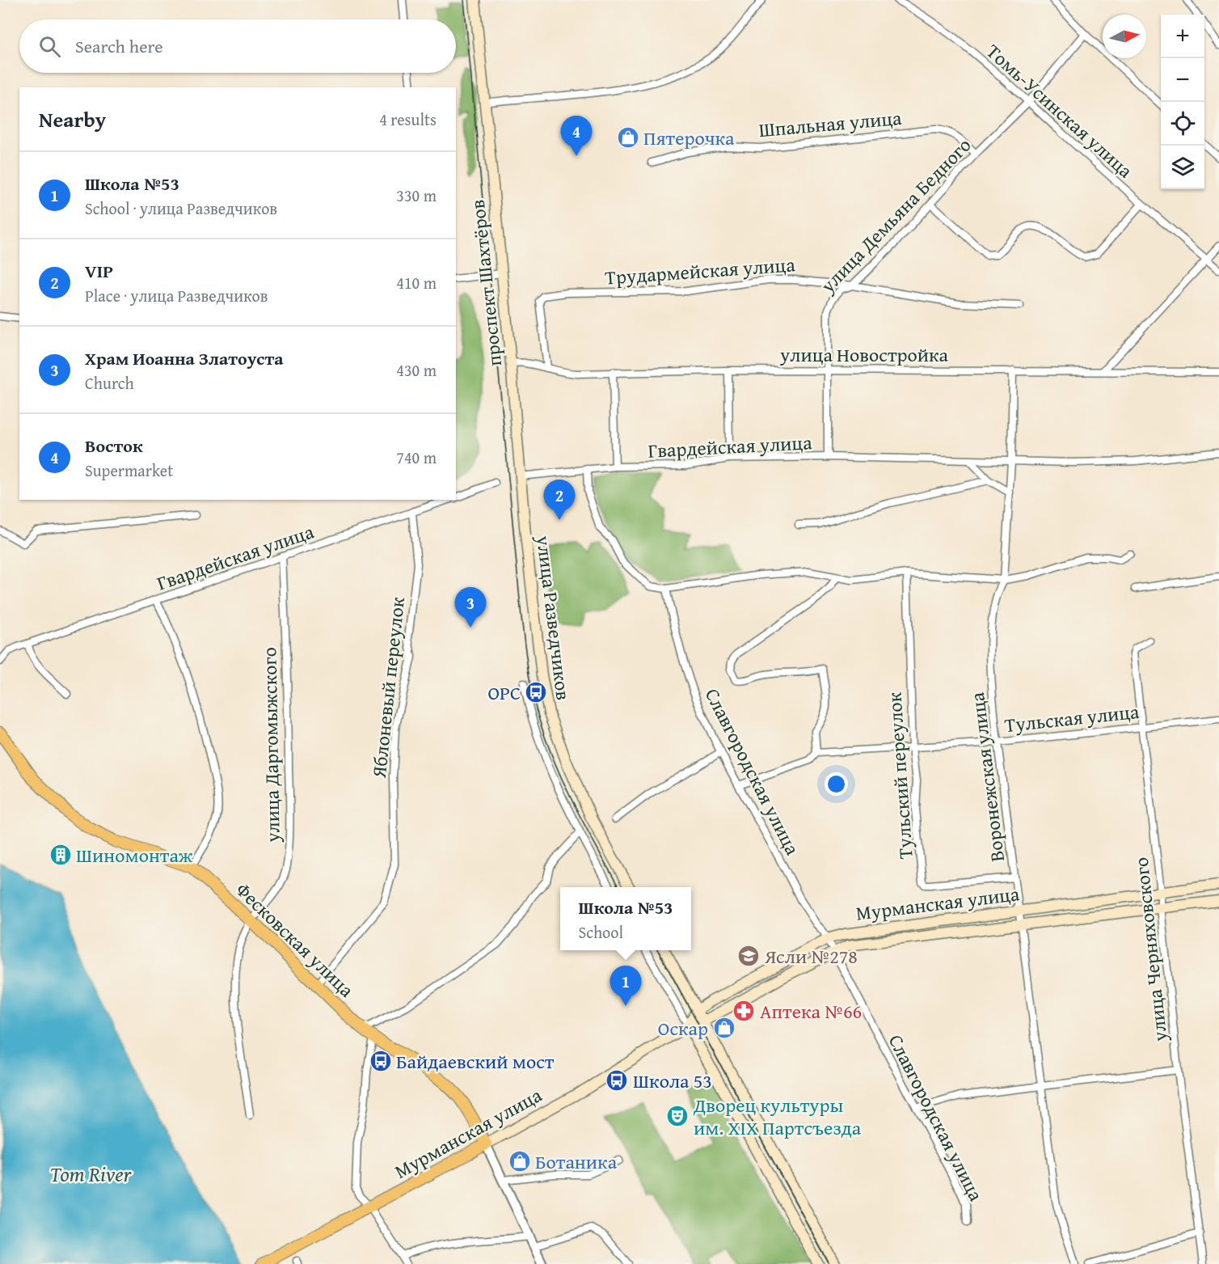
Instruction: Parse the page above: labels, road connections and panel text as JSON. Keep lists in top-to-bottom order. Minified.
{"streets":{"main road":["проспект Шахтёров","улица Разведчиков","Мурманская улица","Фесковская улица"],"street":["Томь-Усинская улица","Шпальная улица","улица Демьяна Бедного","Трудармейская улица","улица Новостройка","Гвардейская улица","Яблоневый переулок","Тульская улица","улица Даргомыжского","Славгородская улица","Тульский переулок","Воронежская улица","улица Черняховского"]},"crossings":[["Томь-Усинская улица","улица Демьяна Бедного"],["Шпальная улица","улица Демьяна Бедного"],["улица Демьяна Бедного","Трудармейская улица"],["улица Демьяна Бедного","улица Новостройка"],["улица Демьяна Бедного","Гвардейская улица"],["Трудармейская улица","улица Новостройка"],["проспект Шахтёров","улица Новостройка"],["проспект Шахтёров","Гвардейская улица"],["проспект Шахтёров","улица Разведчиков"],["улица Новостройка","Воронежская улица"],["Гвардейская улица","улица Разведчиков"],["Гвардейская улица","Яблоневый переулок"],["Гвардейская улица","улица Даргомыжского"],["Гвардейская улица","Воронежская улица"],["Яблоневый переулок","Фесковская улица"],["Тульская улица","Славгородская улица"],["Тульская улица","Тульский переулок"],["Тульская улица","Воронежская улица"],["Тульская улица","улица Черняховского"],["улица Даргомыжского","Фесковская улица"],["Славгородская улица","Мурманская улица"],["Тульский переулок","Воронежская улица"],["Воронежская улица","Мурманская улица"],["Мурманская улица","Фесковская улица"],["Мурманская улица","улица Черняховского"]],"water":["Tom River"],"places":{"shop":["Пятерочка","Оскар","Ботаника"],"bus stop":["ОРС","Байдаевский мост","Школа 53"],"building":["Шиномонтаж"],"school or university":["Ясли №278"],"pharmacy":["Аптека №66"],"theatre":["Дворец культуры им. XIX Партсъезда"]},"north":"right","page":{"map_buttons":["+","−"],"search":"Search here","heading":["Nearby","4 results"],"pins":["4","2","3","1"],"list":[{"mark":"1","name":"Школа №53","note":"School · улица Разведчиков","value":"330 m"},{"mark":"2","name":"VIP","note":"Place · улица Разведчиков","value":"410 m"},{"mark":"3","name":"Храм Иоанна Златоуста","note":"Church","value":"430 m"},{"mark":"4","name":"Восток","note":"Supermarket","value":"740 m"}],"popup":["Школа №53","School"]}}
